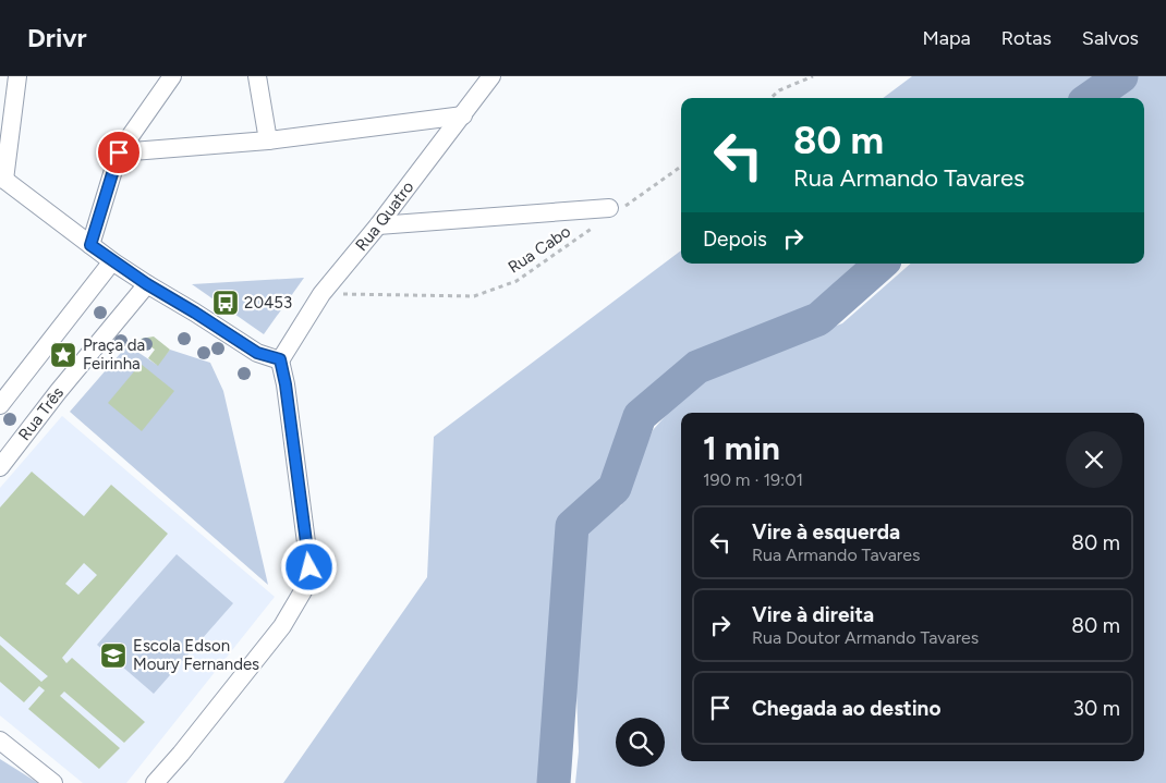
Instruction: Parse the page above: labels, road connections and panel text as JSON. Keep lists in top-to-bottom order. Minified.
{"streets":{"street":["Rua Quatro","Rua Três"],"path":["Rua Cabo"]},"crossings":[["Rua Quatro","Rua Cabo"]],"places":{"bus stop":["20453"],"place":["Praça da Feirinha"],"school or university":["Escola Edson Moury Fernandes"]},"page":{"header":"Drivr","nav":["Mapa","Rotas","Salvos"],"turn":["80 m","Rua Armando Tavares"],"then":"Depois","heading":["1 min","190 m · 19:01"],"list":[{"name":"Vire à esquerda","note":"Rua Armando Tavares","value":"80 m"},{"name":"Vire à direita","note":"Rua Doutor Armando Tavares","value":"80 m"},{"name":"Chegada ao destino","value":"30 m"}]}}
